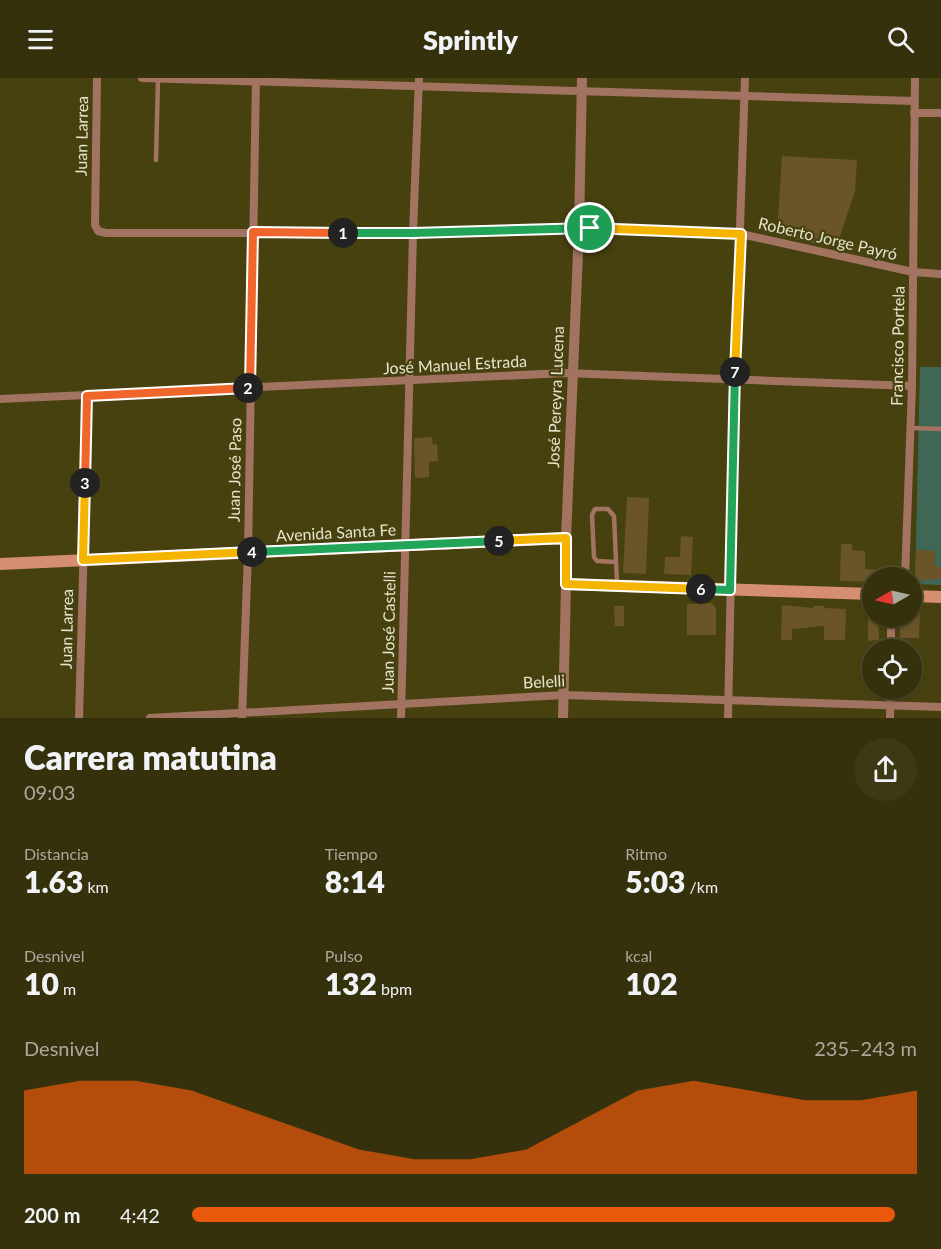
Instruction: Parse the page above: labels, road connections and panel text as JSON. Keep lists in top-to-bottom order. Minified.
{"streets":{"main road":["José Pereyra Lucena","Avenida Santa Fe"],"street":["Juan Larrea","Roberto Jorge Payró","Francisco Portela","José Manuel Estrada","Juan José Paso","Juan José Castelli","Belelli"]},"crossings":[["Juan Larrea","Roberto Jorge Payró"],["Juan Larrea","José Manuel Estrada"],["Juan Larrea","Avenida Santa Fe"],["Roberto Jorge Payró","Francisco Portela"],["Roberto Jorge Payró","José Pereyra Lucena"],["Roberto Jorge Payró","Juan José Paso"],["Roberto Jorge Payró","Juan José Castelli"],["Francisco Portela","José Manuel Estrada"],["José Manuel Estrada","José Pereyra Lucena"],["José Manuel Estrada","Juan José Paso"],["José Manuel Estrada","Juan José Castelli"],["José Pereyra Lucena","Avenida Santa Fe"],["José Pereyra Lucena","Belelli"],["Juan José Paso","Avenida Santa Fe"],["Juan José Paso","Belelli"],["Avenida Santa Fe","Juan José Castelli"],["Juan José Castelli","Belelli"]],"north":"left","page":{"header":"Sprintly","pins":["1","7","2","3","5","4","6"],"heading":["Carrera matutina","09:03"],"stats":[["Distancia","1.63 km"],["Tiempo","8:14"],["Ritmo","5:03 /km"],["Desnivel","10 m"],["Pulso","132 bpm"],["kcal","102"]],"chart":["Desnivel","235–243 m"],"list":[{"name":"200 m","note":"4:42"}]}}
